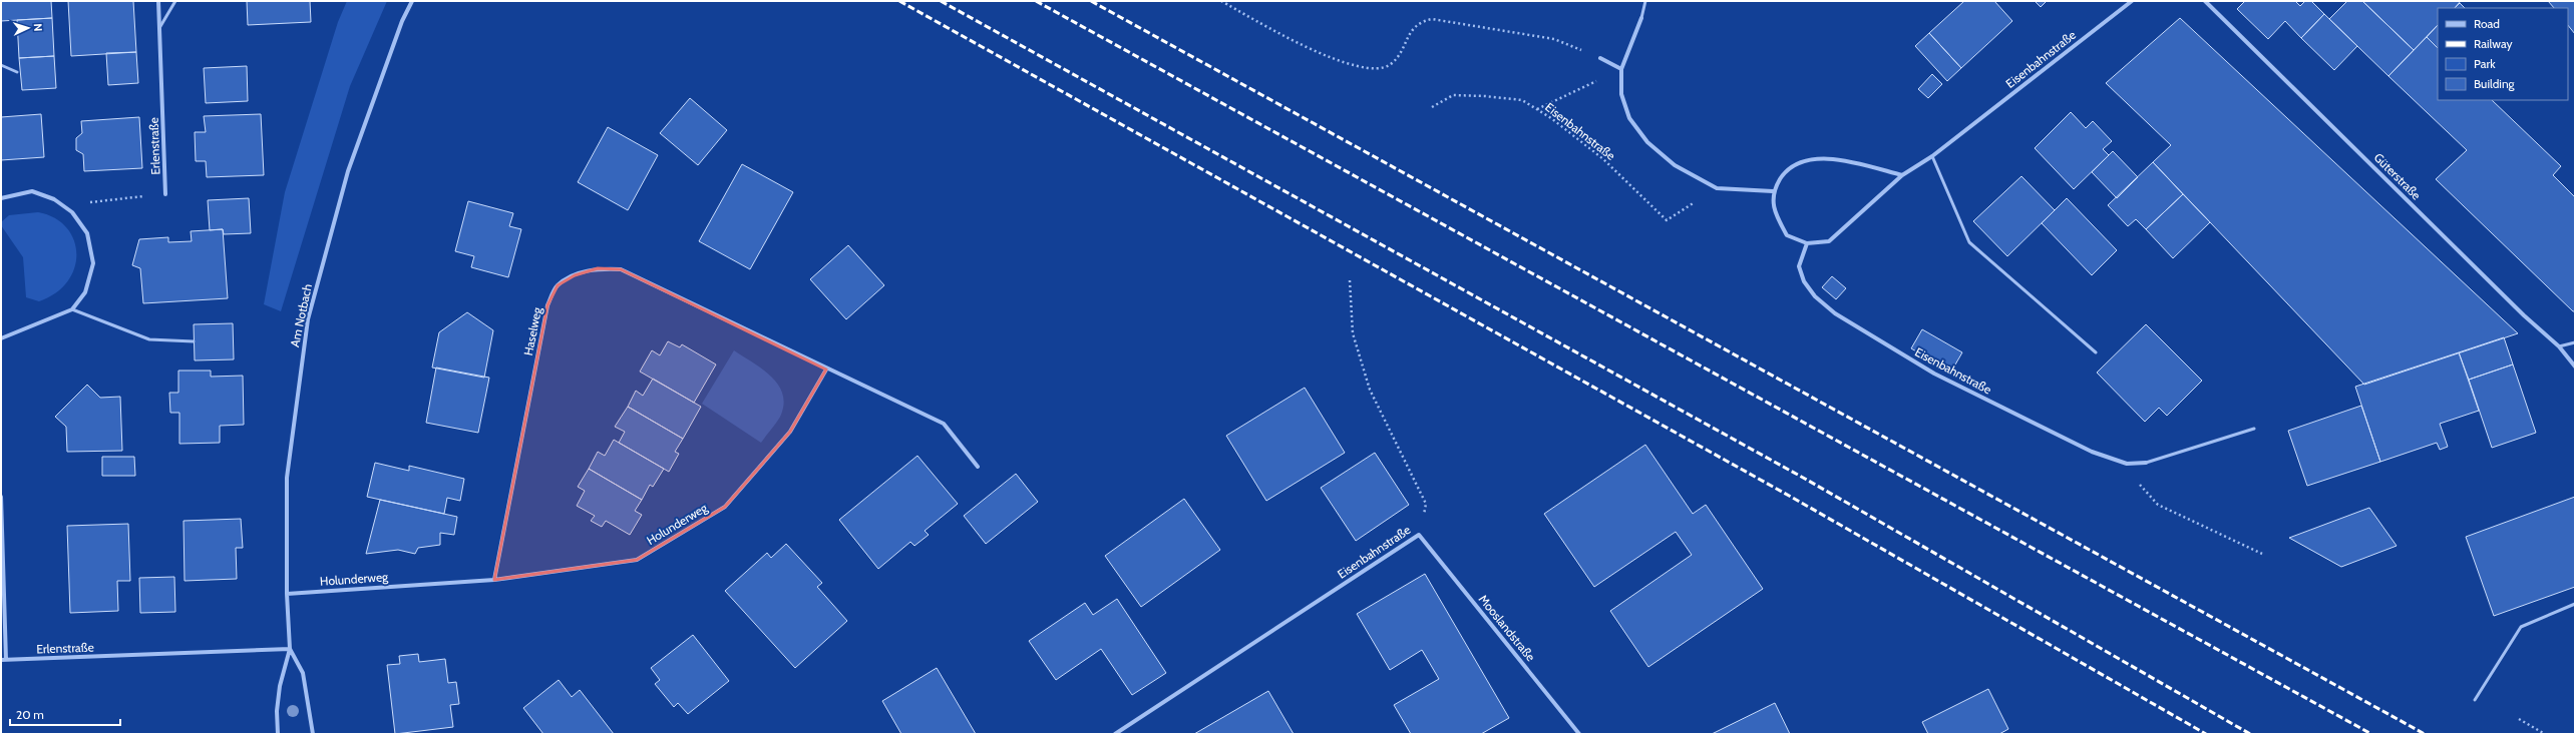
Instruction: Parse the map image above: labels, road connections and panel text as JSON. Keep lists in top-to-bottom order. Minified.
{"streets":{"street":["Eisenbahnstraße","Erlenstraße","Güterstraße","Am Notbach","Haselweg","Holunderweg","Mooslandstraße"]},"crossings":[["Eisenbahnstraße","Mooslandstraße"],["Erlenstraße","Am Notbach"],["Am Notbach","Holunderweg"],["Haselweg","Holunderweg"]],"legend":["Road","Railway","Park","Building"],"scale_bar":"20 m","north":"right"}
